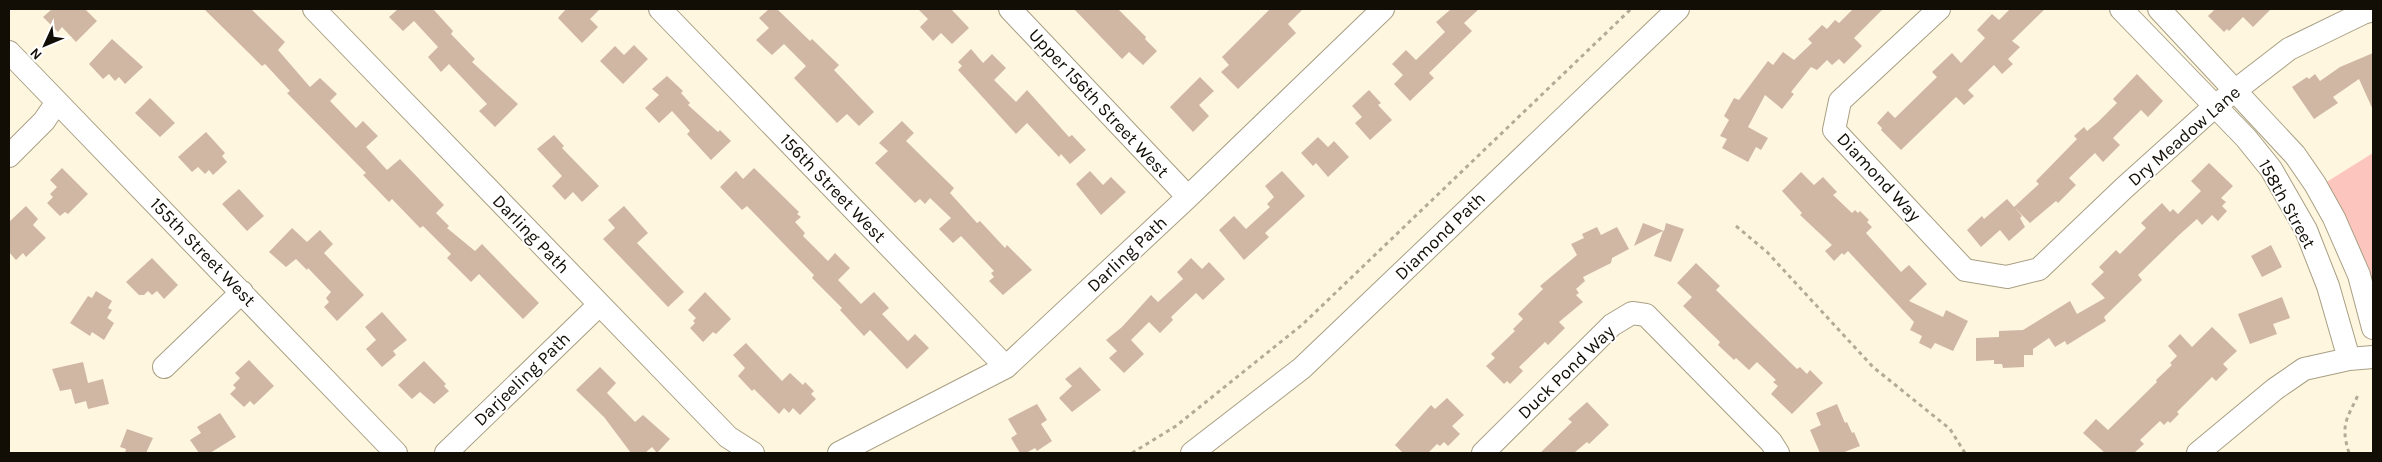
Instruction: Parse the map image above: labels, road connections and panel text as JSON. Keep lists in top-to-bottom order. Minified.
{"streets":{"street":["Upper 156th Street West","Dry Meadow Lane","Diamond Way","156th Street West","158th Street","Darling Path","Diamond Path","155th Street West","Duck Pond Way","Darjeeling Path"]},"crossings":[["Upper 156th Street West","Darling Path"],["Dry Meadow Lane","Diamond Way"],["Dry Meadow Lane","158th Street"],["156th Street West","Darling Path"],["Darling Path","Darjeeling Path"]],"north":"bottom left"}
